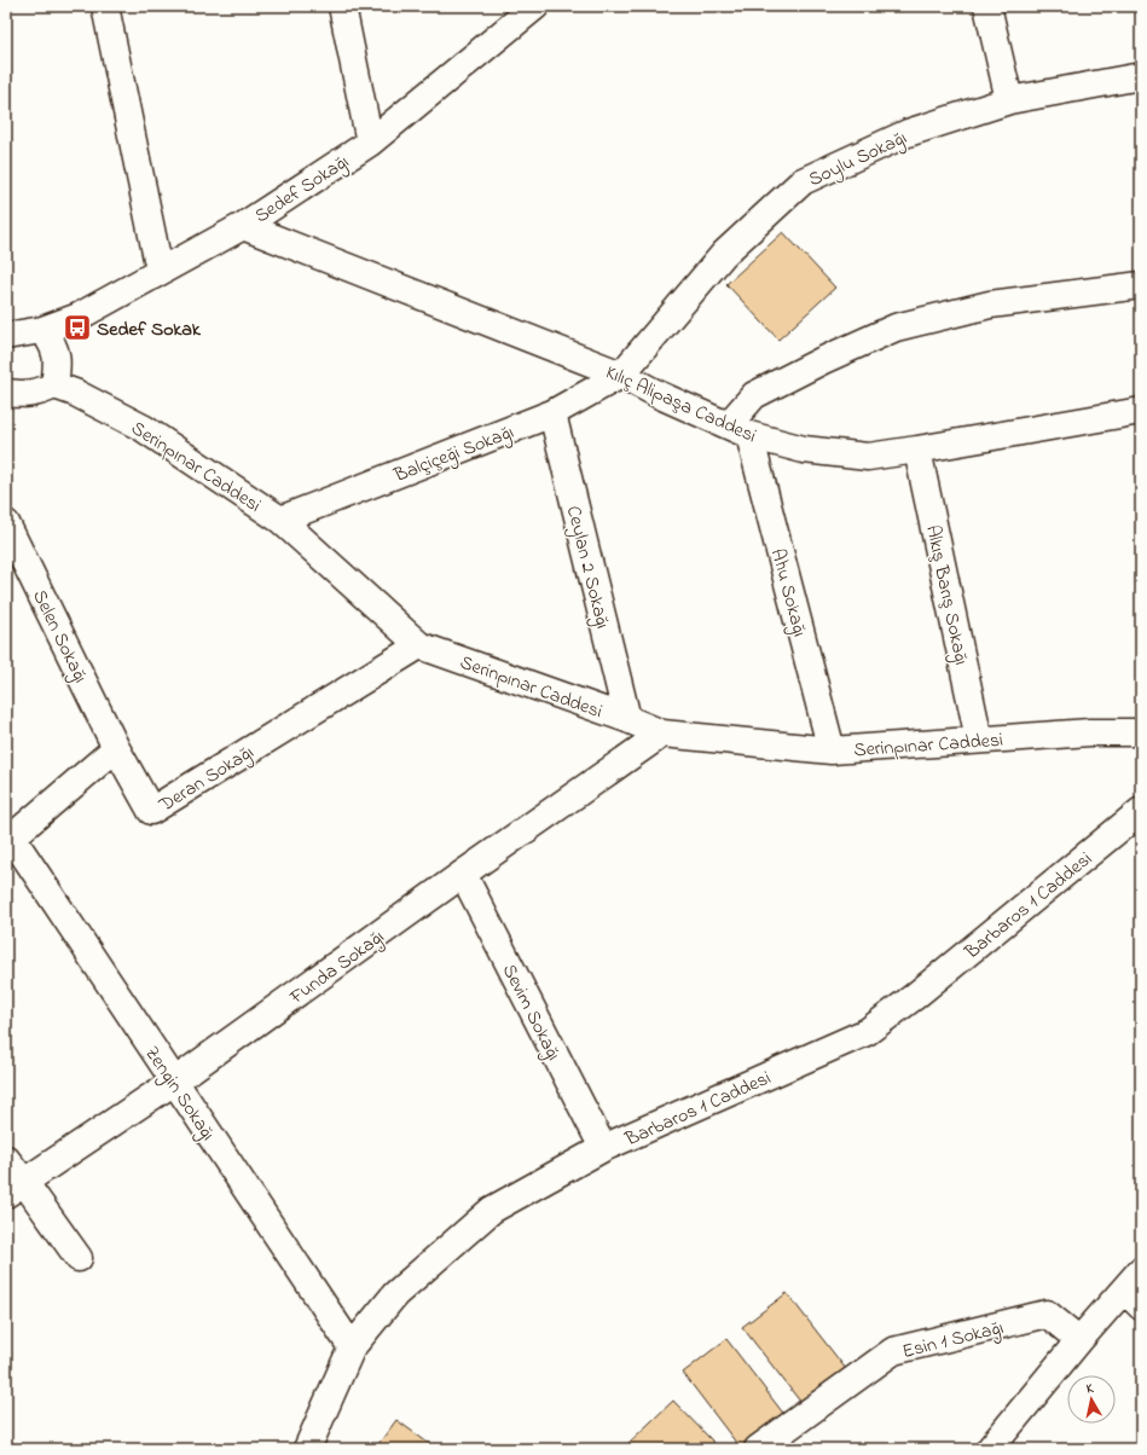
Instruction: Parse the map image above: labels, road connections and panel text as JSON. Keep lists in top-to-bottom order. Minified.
{"streets":{"street":["Soylu Sokağı","Sedef Sokağı","Kılıç Alipaşa Caddesi","Balçiçeği Sokağı","Serinpınar Caddesi","Ceylan 2 Sokağı","Ahu Sokağı","Alkış Barış Sokağı","Selen Sokağı","Deran Sokağı","Barbaros 1 Caddesi","Funda Sokağı","Sevim Sokağı","Zengin Sokağı","Esin 1 Sokağı"]},"crossings":[["Soylu Sokağı","Kılıç Alipaşa Caddesi"],["Soylu Sokağı","Balçiçeği Sokağı"],["Sedef Sokağı","Kılıç Alipaşa Caddesi"],["Kılıç Alipaşa Caddesi","Balçiçeği Sokağı"],["Kılıç Alipaşa Caddesi","Ahu Sokağı"],["Kılıç Alipaşa Caddesi","Alkış Barış Sokağı"],["Balçiçeği Sokağı","Serinpınar Caddesi"],["Balçiçeği Sokağı","Ceylan 2 Sokağı"],["Serinpınar Caddesi","Ceylan 2 Sokağı"],["Serinpınar Caddesi","Ahu Sokağı"],["Serinpınar Caddesi","Alkış Barış Sokağı"],["Serinpınar Caddesi","Deran Sokağı"],["Serinpınar Caddesi","Funda Sokağı"],["Selen Sokağı","Deran Sokağı"],["Barbaros 1 Caddesi","Sevim Sokağı"],["Barbaros 1 Caddesi","Zengin Sokağı"],["Funda Sokağı","Sevim Sokağı"],["Funda Sokağı","Zengin Sokağı"]],"places":{"bus stop":["Sedef Sokak"]},"north":"top"}
